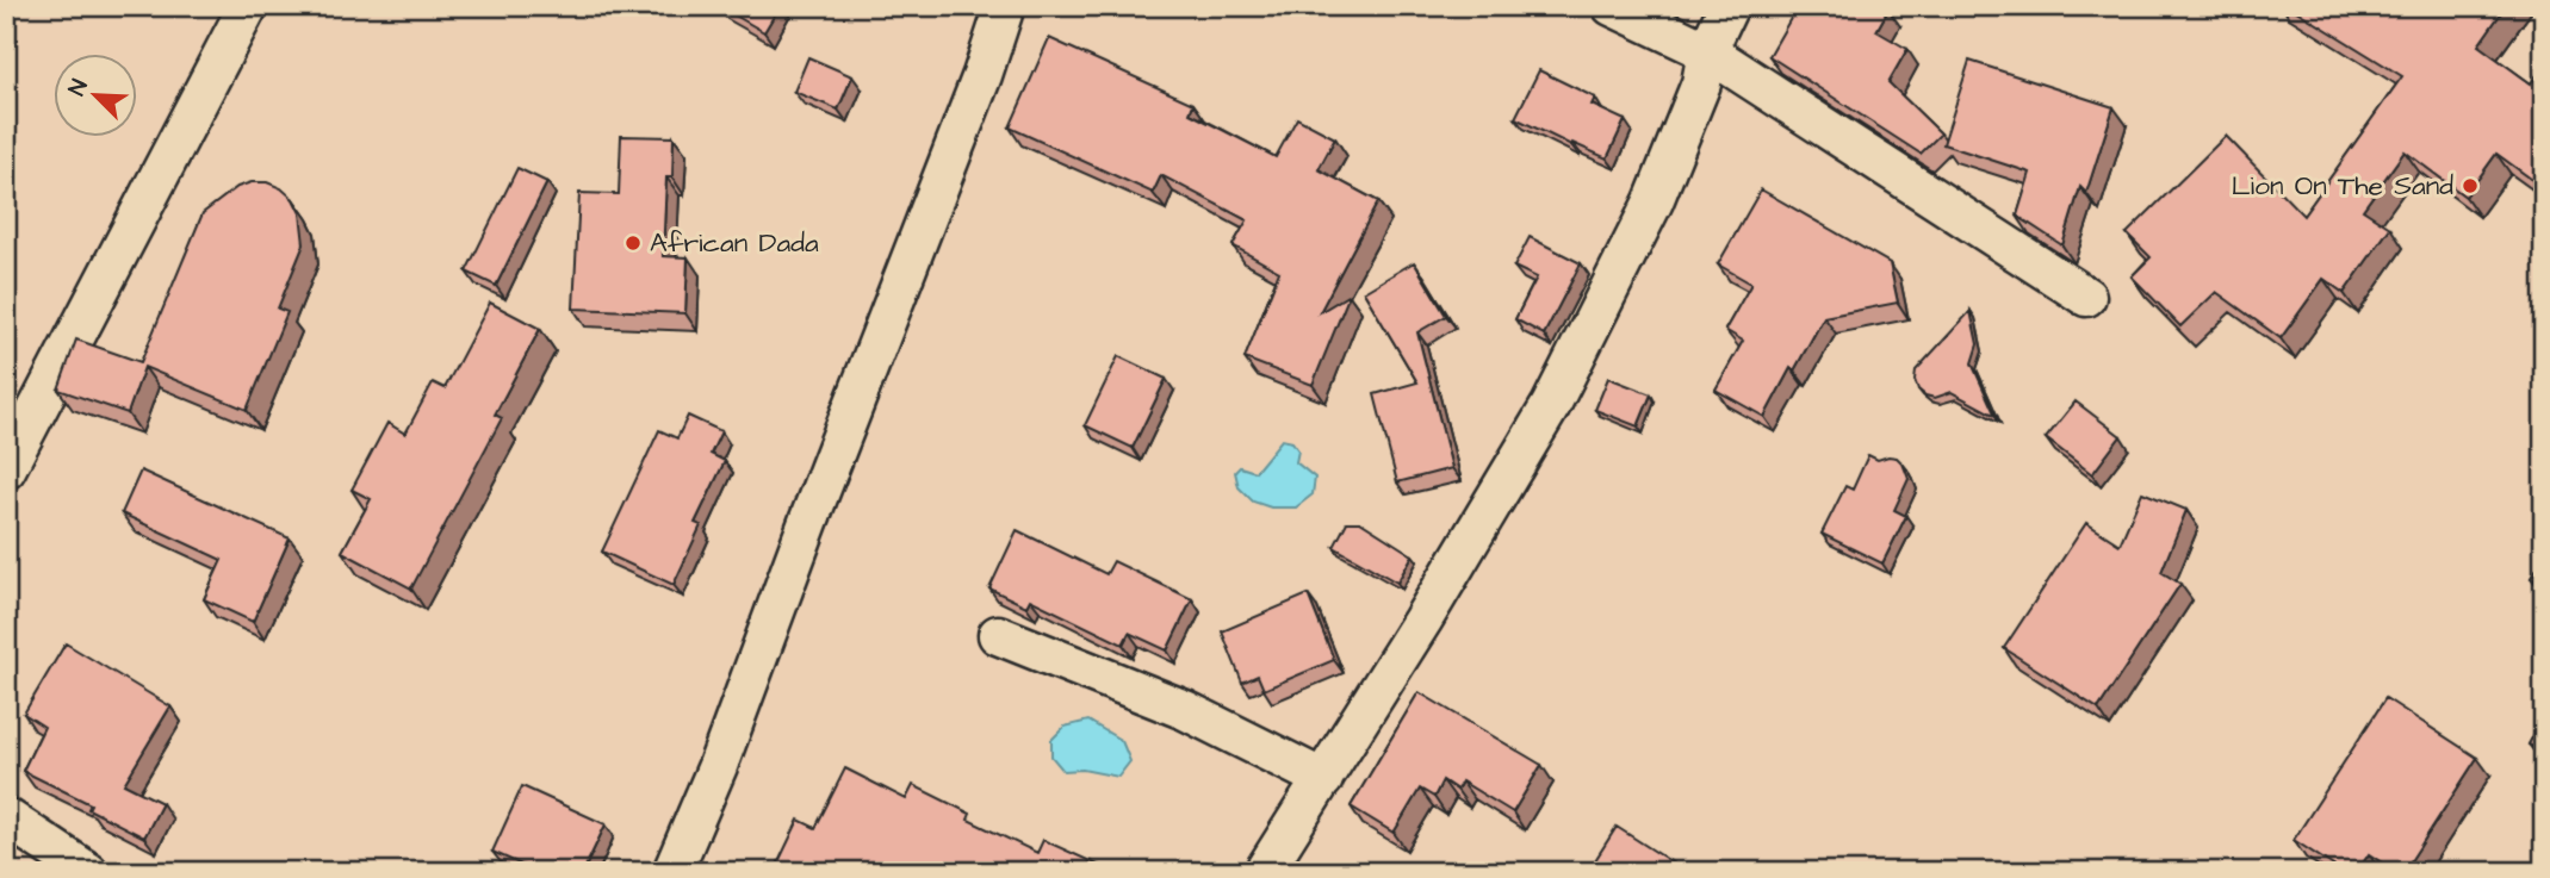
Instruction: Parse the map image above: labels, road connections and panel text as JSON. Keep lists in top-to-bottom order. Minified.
{"places":["Lion On The Sand","African Dada"],"north":"top left"}
